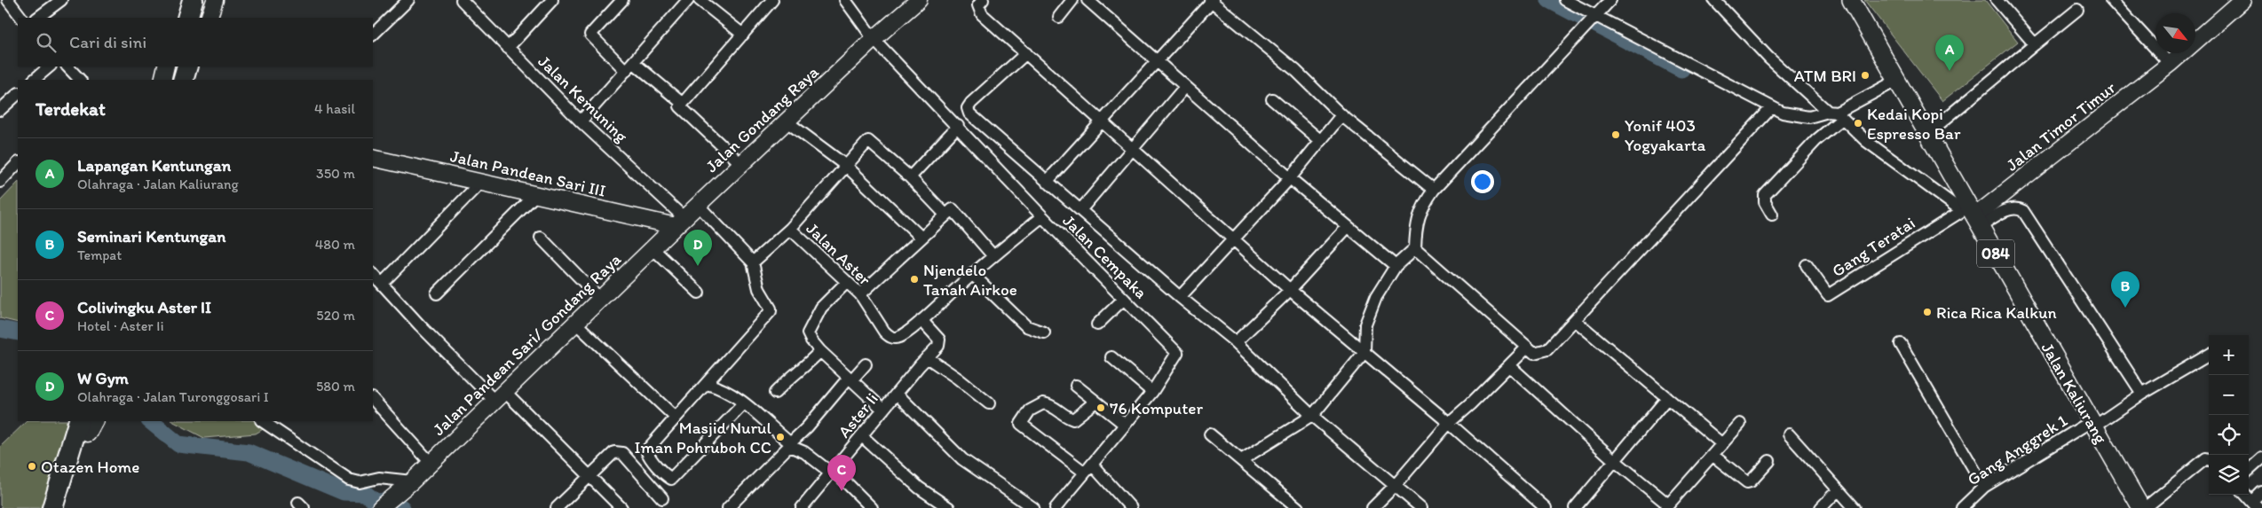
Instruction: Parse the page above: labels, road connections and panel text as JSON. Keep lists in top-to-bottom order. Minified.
{"streets":{"main road":["084","Jalan Kaliurang"],"street":["Jalan Kemuning","Jalan Gondang Raya","Jalan Timor Timur","Jalan Pandean Sari III","Gang Teratai","Jalan Aster","Jalan Cempaka","Jalan Pandean Sari/ Gondang Raya","Aster Ii","Gang Anggrek 1"]},"crossings":[["Jalan Kemuning","Jalan Gondang Raya"],["Jalan Kemuning","Jalan Pandean Sari III"],["Jalan Kemuning","Jalan Pandean Sari/ Gondang Raya"],["Jalan Gondang Raya","Jalan Pandean Sari III"],["Jalan Gondang Raya","Jalan Cempaka"],["Jalan Gondang Raya","Jalan Pandean Sari/ Gondang Raya"],["Jalan Timor Timur","Gang Teratai"],["Jalan Timor Timur","Jalan Kaliurang"],["Jalan Pandean Sari III","Jalan Pandean Sari/ Gondang Raya"],["Gang Teratai","Jalan Kaliurang"],["Jalan Aster","Jalan Cempaka"],["Jalan Aster","Aster Ii"],["Jalan Kaliurang","Gang Anggrek 1"]],"places":["ATM BRI","Kedai Kopi Espresso Bar","Yonif 403 Yogyakarta","Njendelo Tanah Airkoe","Rica Rica Kalkun","76 Komputer","Masjid Nurul Iman Pohruboh CC","Otazen Home"],"north":"bottom right","page":{"search":"Cari di sini","pins":["A","D","B","C"],"heading":["Terdekat","4 hasil"],"list":[{"mark":"A","name":"Lapangan Kentungan","note":"Olahraga · Jalan Kaliurang","value":"350 m"},{"mark":"B","name":"Seminari Kentungan","note":"Tempat","value":"480 m"},{"mark":"C","name":"Colivingku Aster II","note":"Hotel · Aster Ii","value":"520 m"},{"mark":"D","name":"W Gym","note":"Olahraga · Jalan Turonggosari I","value":"580 m"}],"map_buttons":["+","−"]}}
